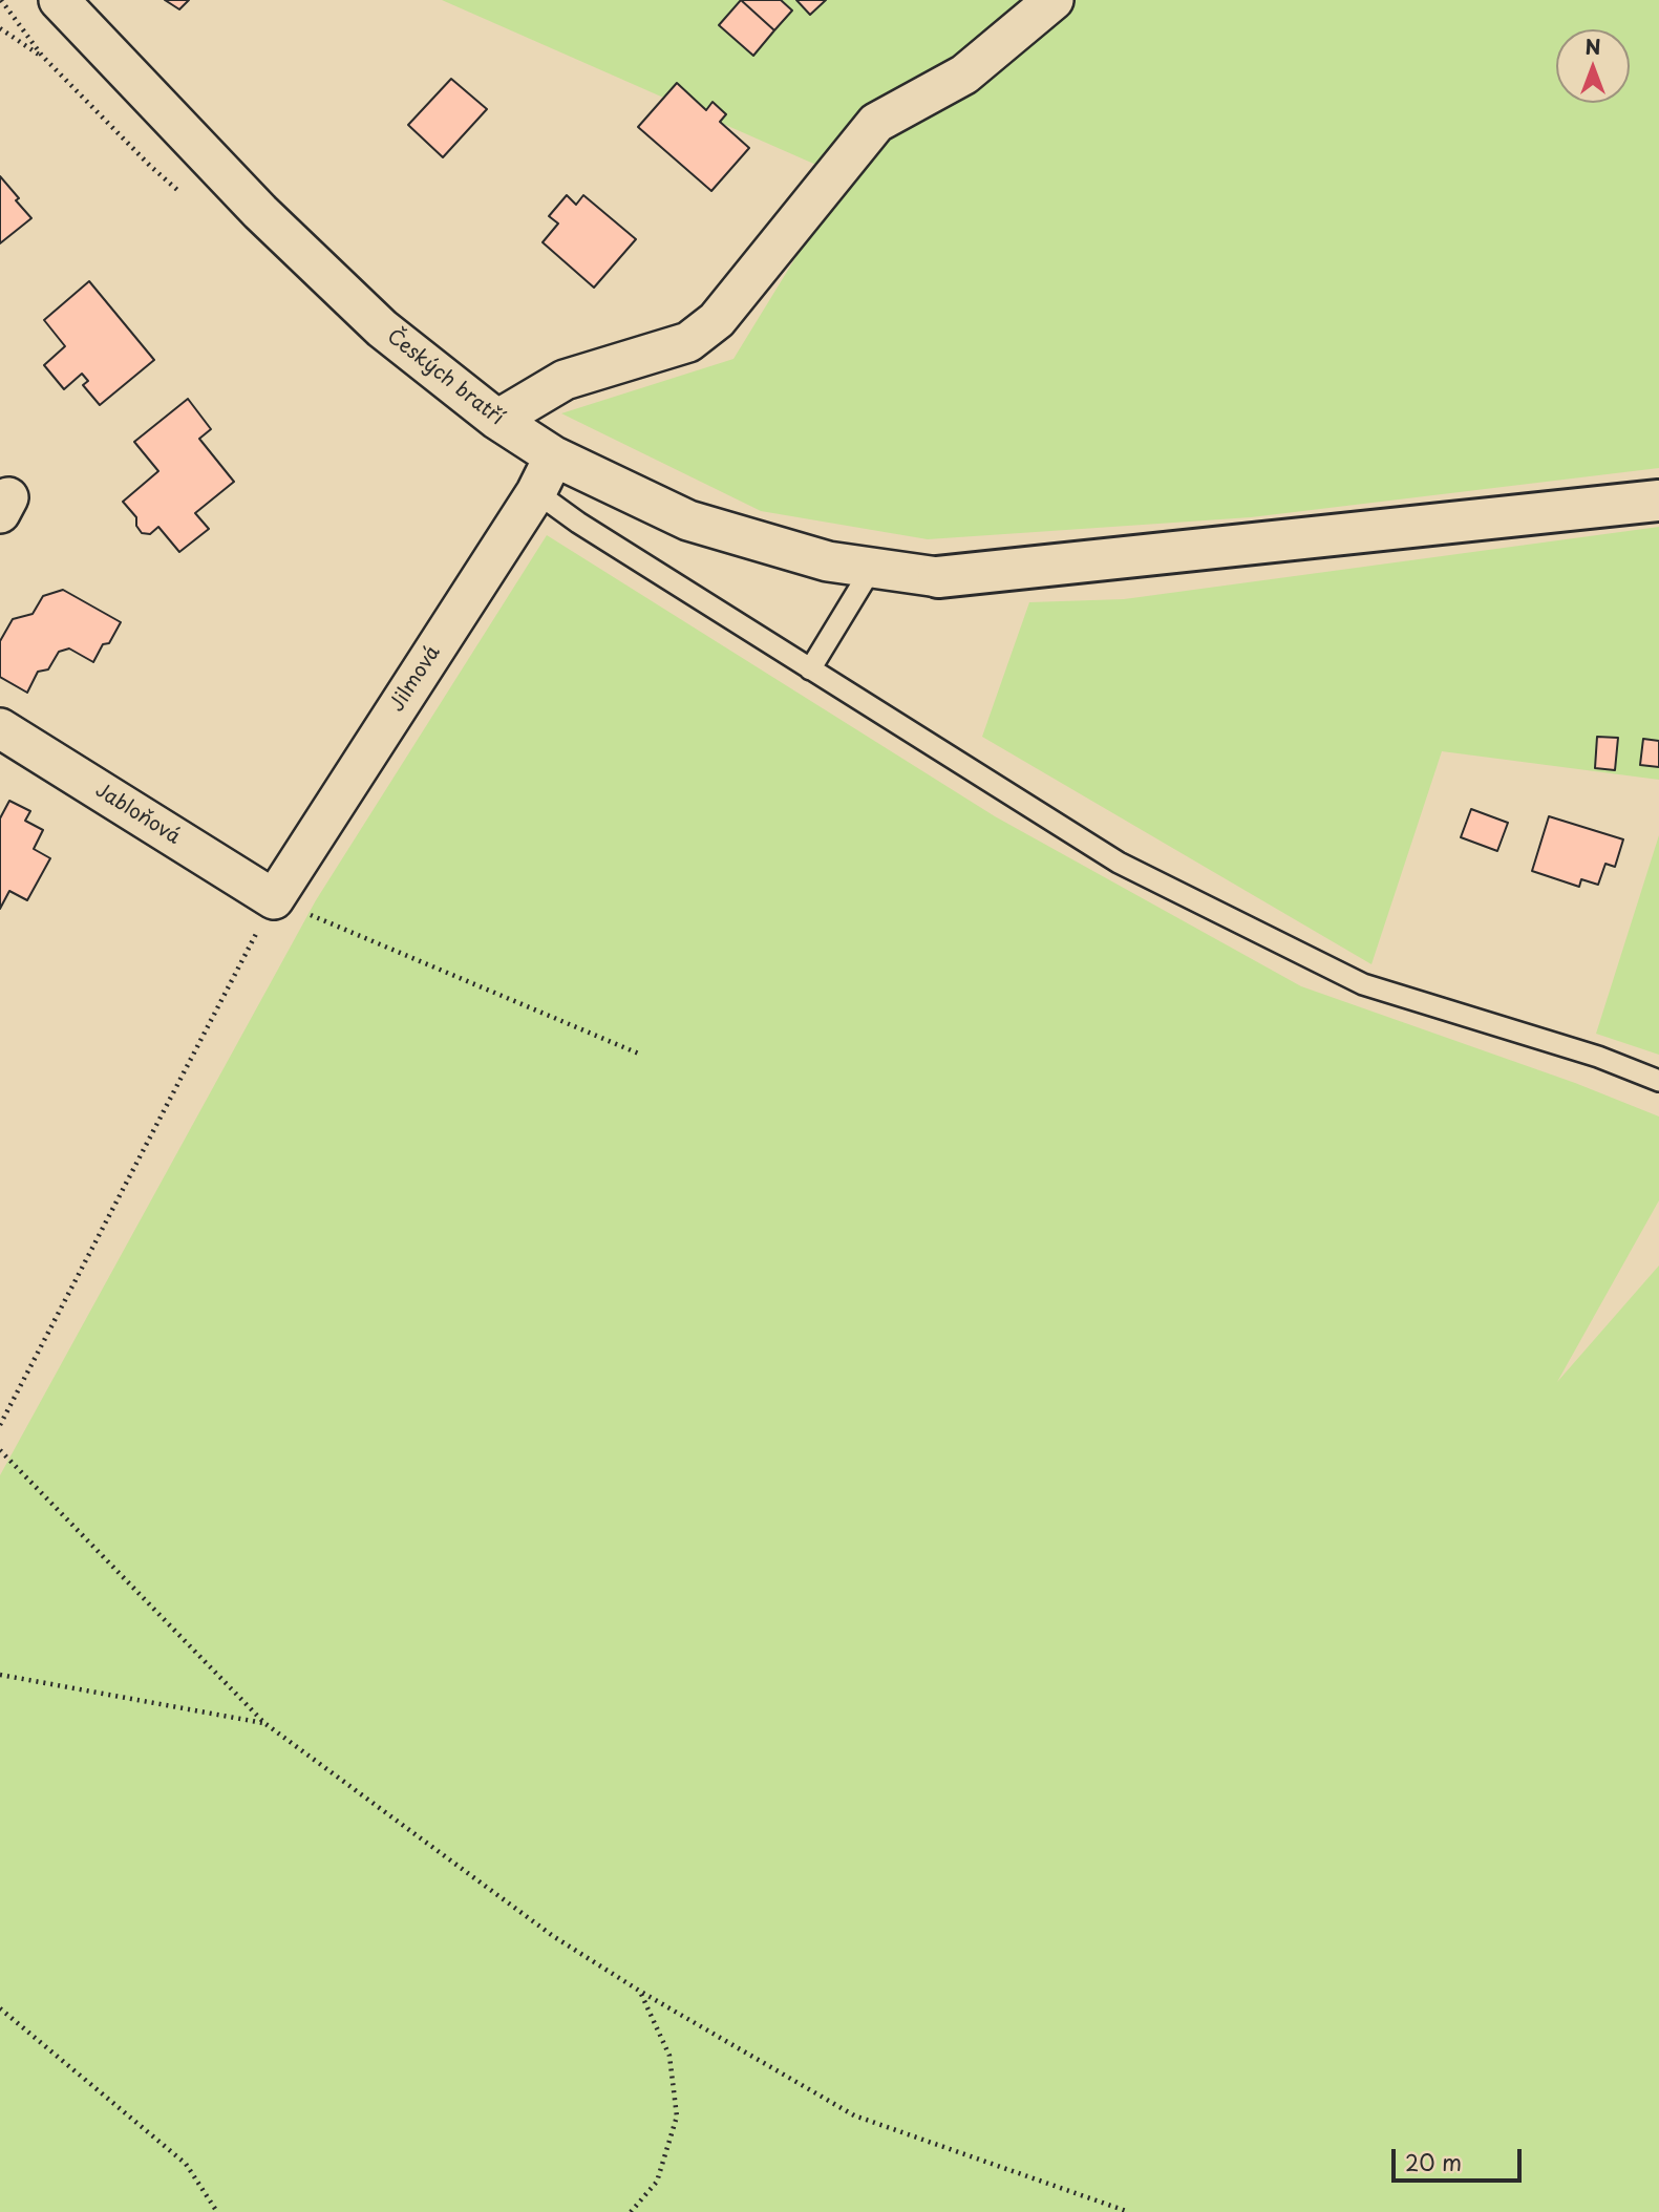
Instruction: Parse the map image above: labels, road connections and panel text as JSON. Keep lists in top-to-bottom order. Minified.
{"streets":{"street":["Českých bratří","Jilmová","Jabloňová"]},"crossings":[["Českých bratří","Jilmová"],["Jilmová","Jabloňová"]],"scale_bar":"20 m","north":"top"}
